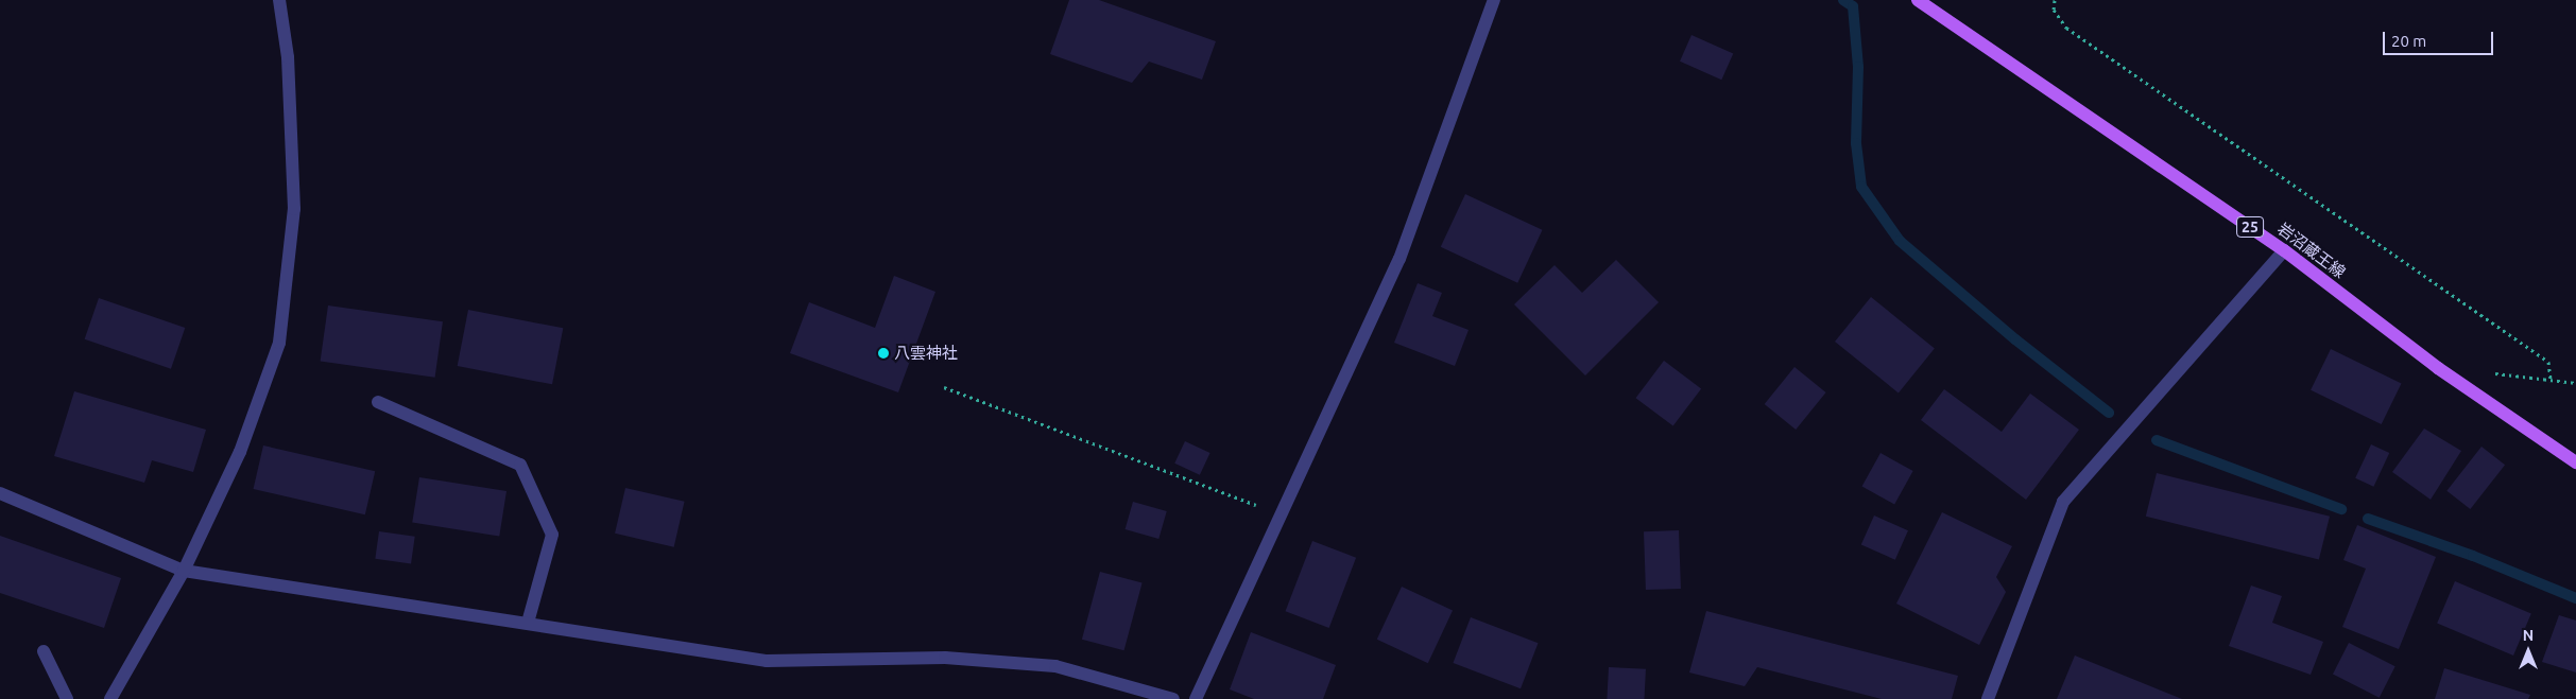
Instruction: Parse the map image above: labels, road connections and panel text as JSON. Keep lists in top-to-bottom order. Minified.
{"streets":{"main road":["25","岩沼蔵王線"]},"places":["八雲神社"],"scale_bar":"20 m","north":"top"}
